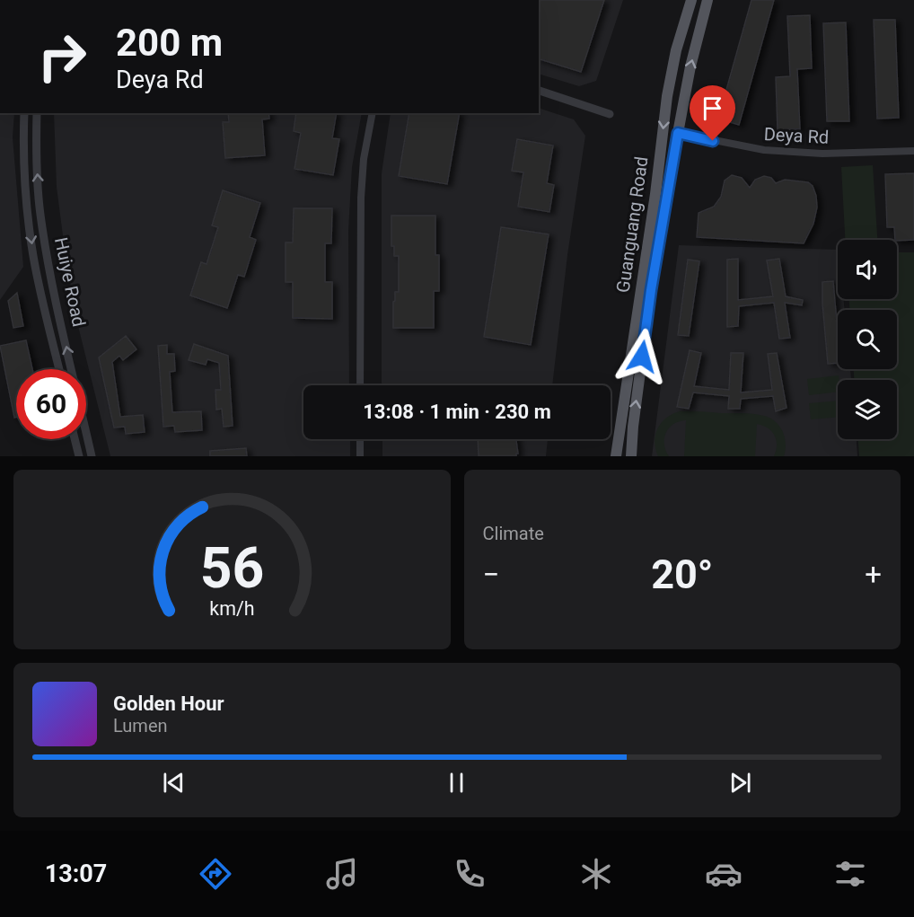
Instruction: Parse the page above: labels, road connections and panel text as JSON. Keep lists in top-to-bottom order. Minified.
{"streets":{"main road":["Guanguang Road"],"street":["Deya Rd","Huiye Road"]},"crossings":[["Deya Rd","Guanguang Road"]],"page":{"turn":["200 m","Deya Rd"],"limit":"60","trip":"13:08 · 1 min · 230 m","tile":"Climate","heat":["−","20°","+"],"song":["Golden Hour","Lumen"],"tabs":"13:07","gauge":["56","km/h"]}}
